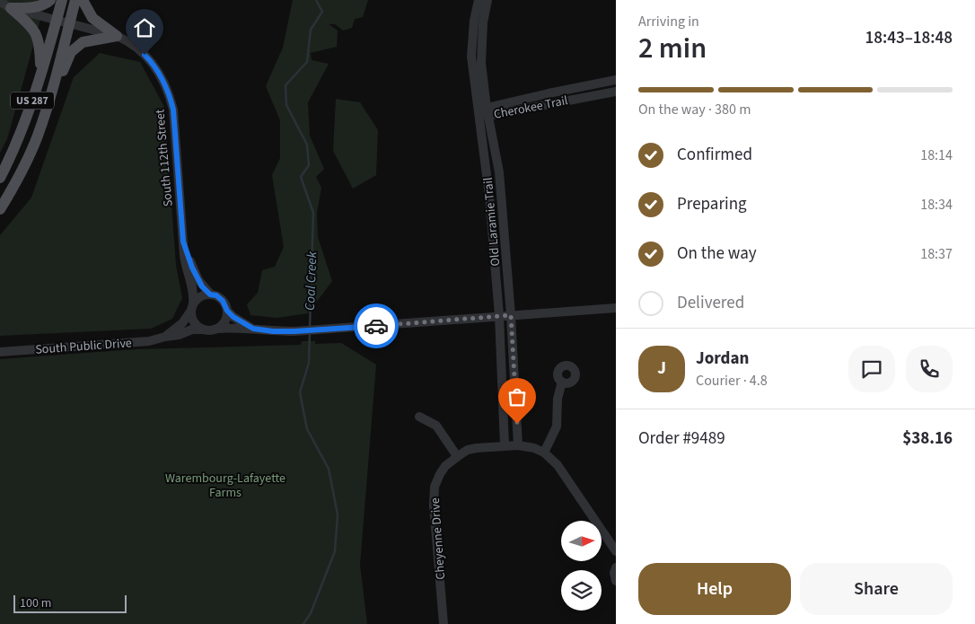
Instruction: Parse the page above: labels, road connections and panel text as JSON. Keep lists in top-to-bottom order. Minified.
{"streets":{"main road":["US 287"],"street":["Cherokee Trail","South 112th Street","Old Laramie Trail","South Public Drive","Cheyenne Drive"]},"crossings":[["US 287","South 112th Street"],["Cherokee Trail","Old Laramie Trail"],["Old Laramie Trail","Cheyenne Drive"]],"water":["Coal Creek"],"parks":["Warembourg-Lafayette Farms"],"scale_bar":"100 m","north":"right","page":{"heading":["2 min","Arriving in","18:43–18:48"],"panel":["Jordan","Courier · 4.8","Order #9489","$38.16"],"bar":"On the way · 380 m","list":[["Confirmed","18:14"],["Preparing","18:34"],["On the way","18:37"],"Delivered"],"round":"J","buttons":["Help","Share"],"scale":"100 m"}}
